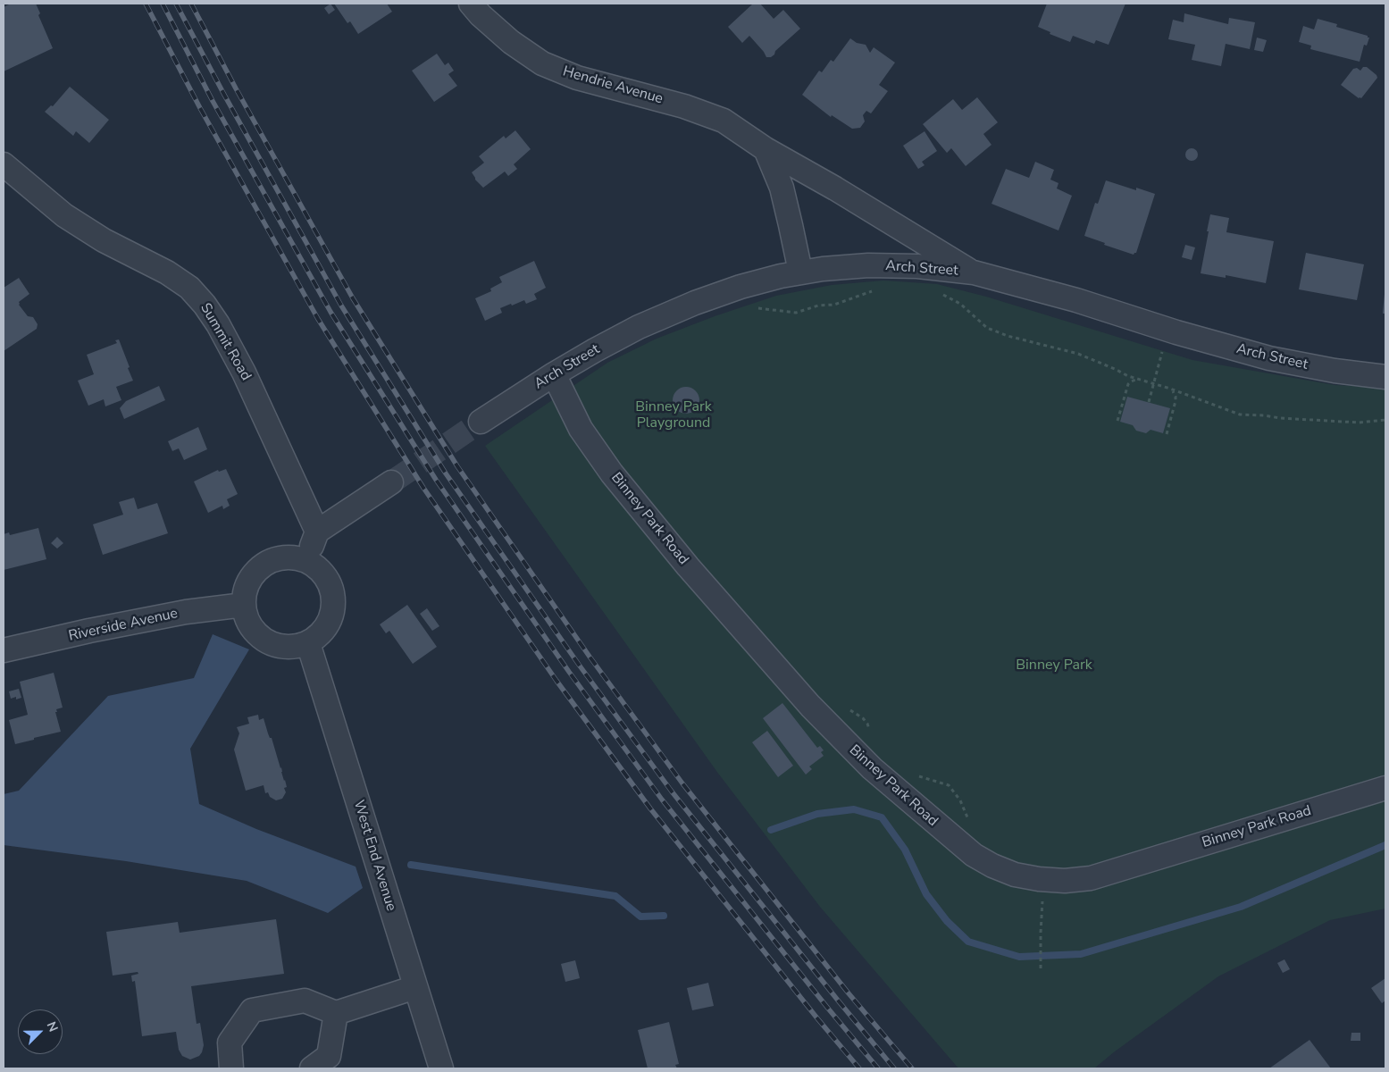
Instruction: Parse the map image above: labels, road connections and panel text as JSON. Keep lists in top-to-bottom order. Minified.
{"streets":{"street":["Hendrie Avenue","Arch Street","Summit Road","Binney Park Road","Riverside Avenue","West End Avenue"]},"crossings":[["Hendrie Avenue","Arch Street"],["Arch Street","Binney Park Road"],["Riverside Avenue","West End Avenue"]],"parks":["Binney Park Playground","Binney Park"],"north":"top right"}
